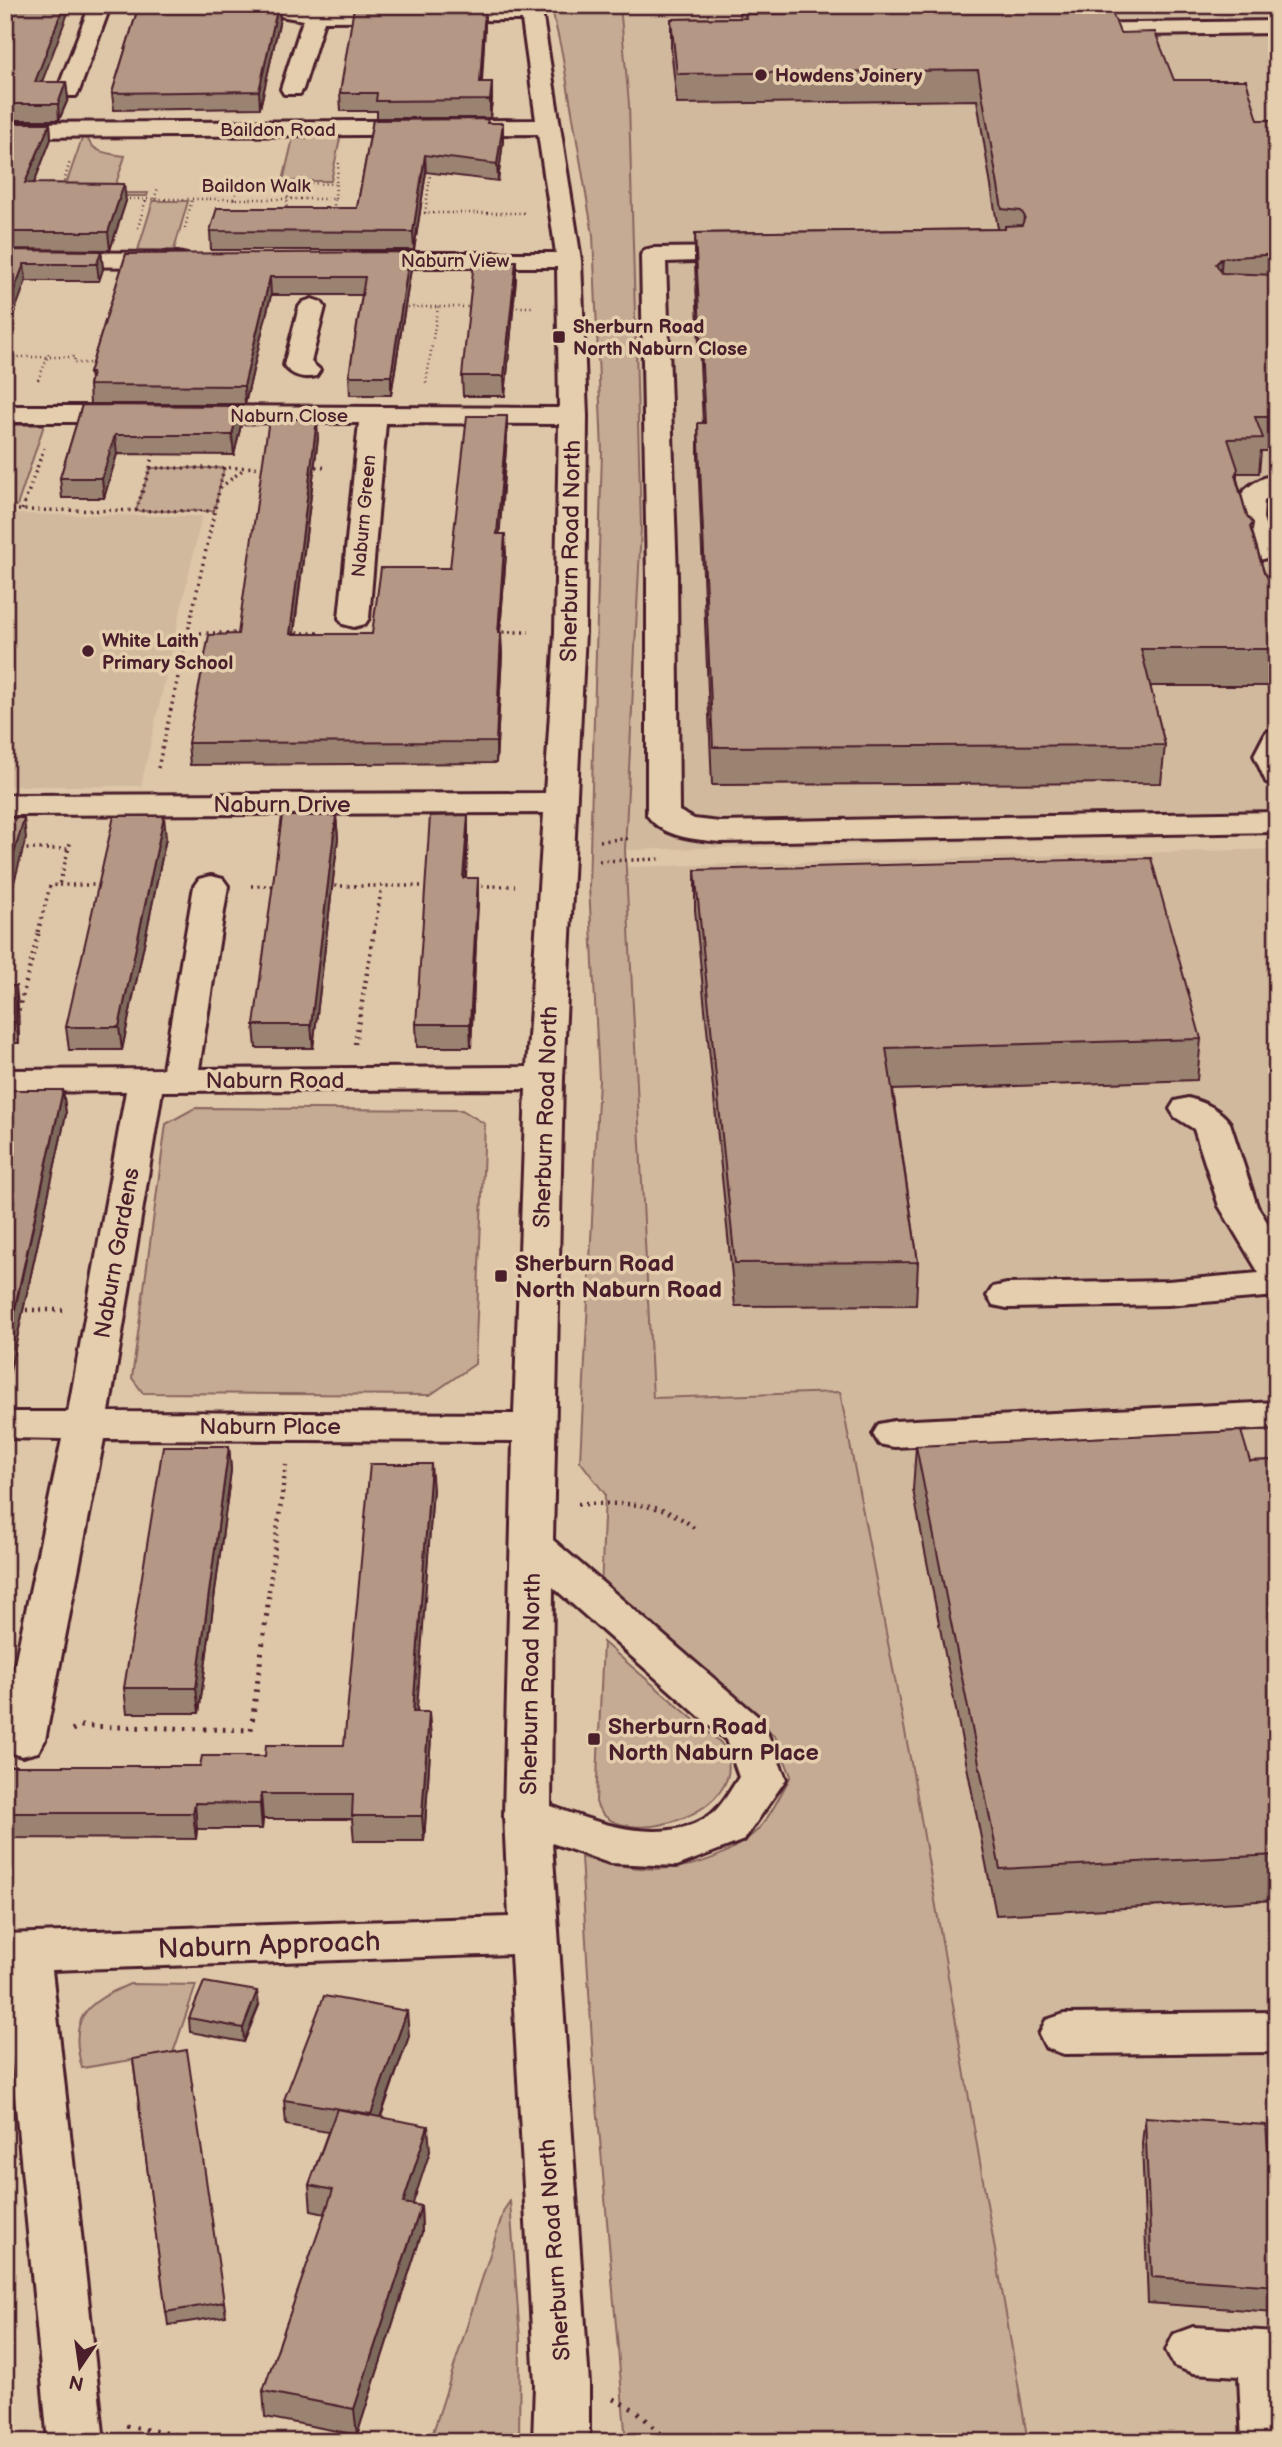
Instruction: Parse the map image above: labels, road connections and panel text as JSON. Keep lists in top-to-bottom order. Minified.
{"streets":{"street":["Baildon Road","Naburn View","Naburn Close","Naburn Green","Sherburn Road North","Naburn Drive","Naburn Road","Naburn Gardens","Naburn Place","Naburn Approach"],"path":["Baildon Walk"]},"crossings":[["Baildon Road","Sherburn Road North"],["Naburn View","Sherburn Road North"],["Naburn Close","Naburn Green"],["Naburn Close","Sherburn Road North"],["Sherburn Road North","Naburn Drive"],["Sherburn Road North","Naburn Road"],["Sherburn Road North","Naburn Place"],["Sherburn Road North","Naburn Approach"],["Naburn Road","Naburn Gardens"],["Naburn Gardens","Naburn Place"]],"places":{"other":["Howdens Joinery","White Laith Primary School"],"transit":["Sherburn Road North Naburn Close","Sherburn Road North Naburn Road","Sherburn Road North Naburn Place"]},"north":"bottom"}
